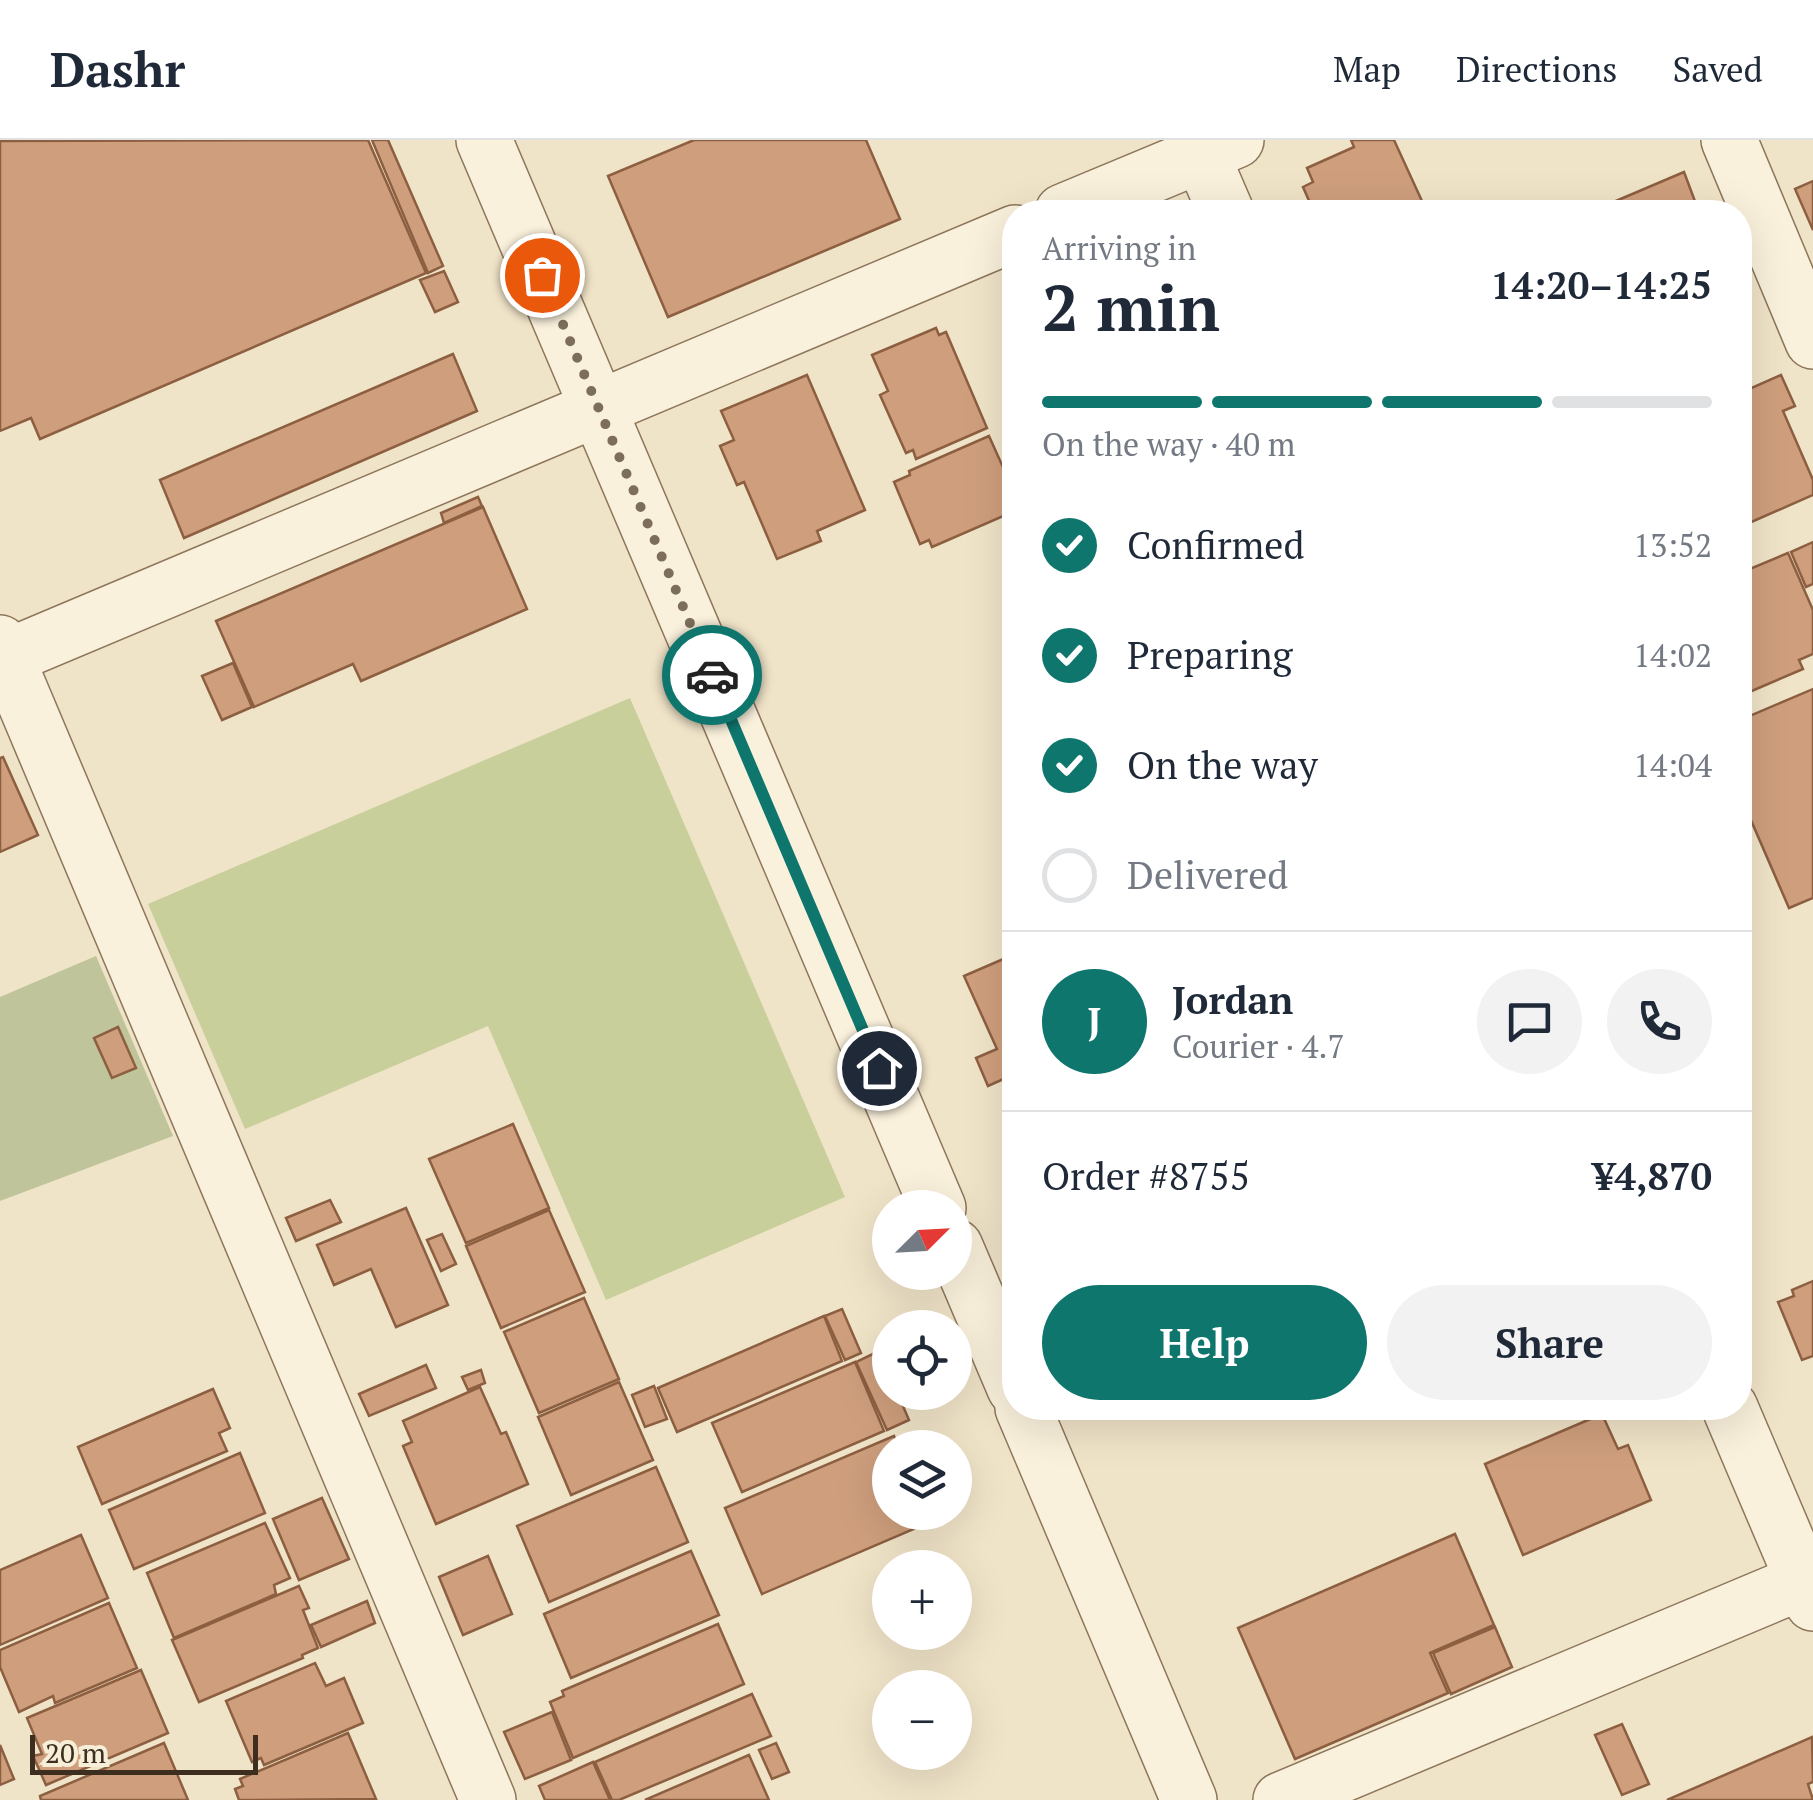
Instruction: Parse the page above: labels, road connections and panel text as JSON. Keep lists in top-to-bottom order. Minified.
{"scale_bar":"20 m","north":"top right","page":{"header":"Dashr","nav":["Map","Directions","Saved"],"heading":["2 min","Arriving in","14:20–14:25"],"panel":["Jordan","Courier · 4.7","Order #8755","¥4,870"],"bar":"On the way · 40 m","list":[["Confirmed","13:52"],["Preparing","14:02"],["On the way","14:04"],"Delivered"],"round":"J","map_buttons":["+","−"],"buttons":["Help","Share"],"scale":"20 m"}}
